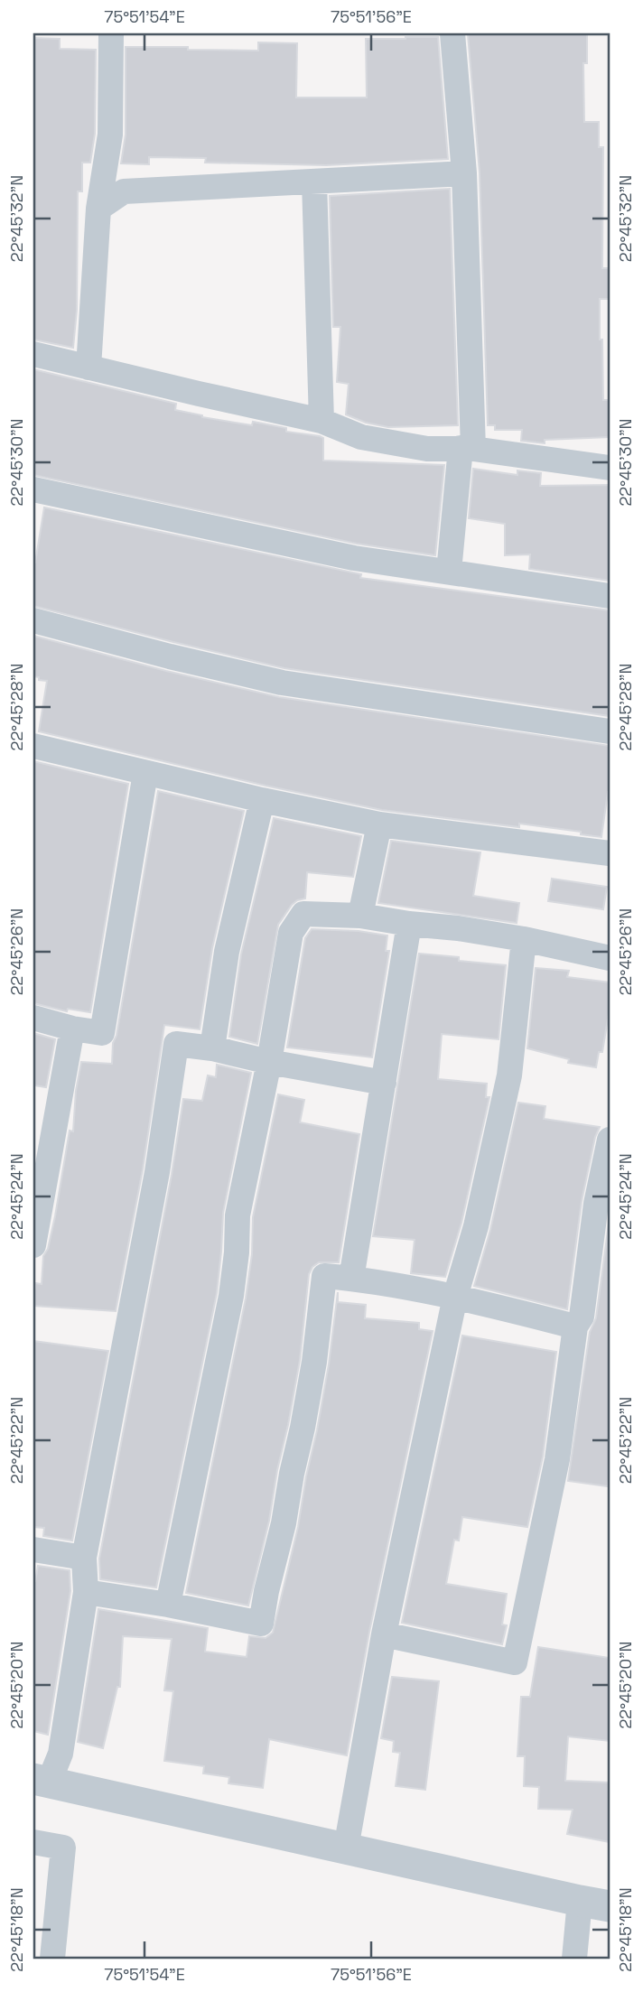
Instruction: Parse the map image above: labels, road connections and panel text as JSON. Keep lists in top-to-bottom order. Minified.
{"coordinates":["75°51'54\"E","75°51'56\"E","22°45'32\"N","22°45'30\"N","22°45'28\"N","22°45'26\"N","22°45'24\"N","22°45'22\"N","22°45'20\"N","22°45'18\"N"]}
